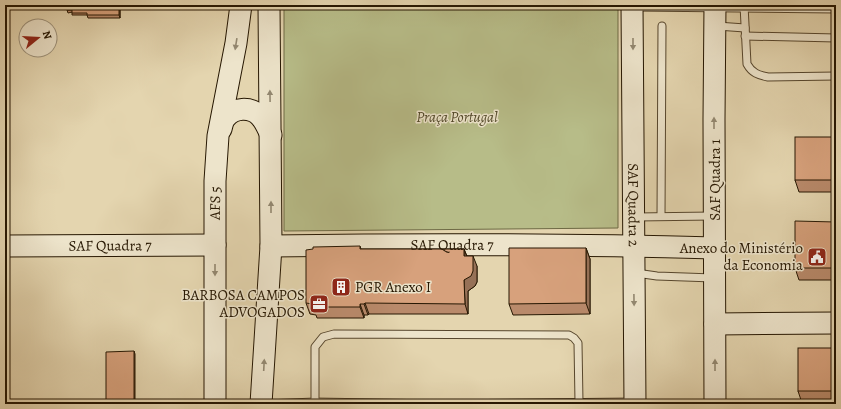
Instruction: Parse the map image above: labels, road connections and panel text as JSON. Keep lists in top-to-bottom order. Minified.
{"streets":{"street":["SAF Quadra 1","AFS 5","SAF Quadra 2","SAF Quadra 7"]},"crossings":[["SAF Quadra 1","SAF Quadra 7"],["AFS 5","SAF Quadra 7"],["SAF Quadra 2","SAF Quadra 7"]],"one_way":["SAF Quadra 1","SAF Quadra 2"],"parks":["Praça Portugal"],"places":{"public building":["Anexo do Ministério da Economia"],"building":["PGR Anexo I"],"office":["BARBOSA CAMPOS ADVOGADOS"]},"north":"right"}
